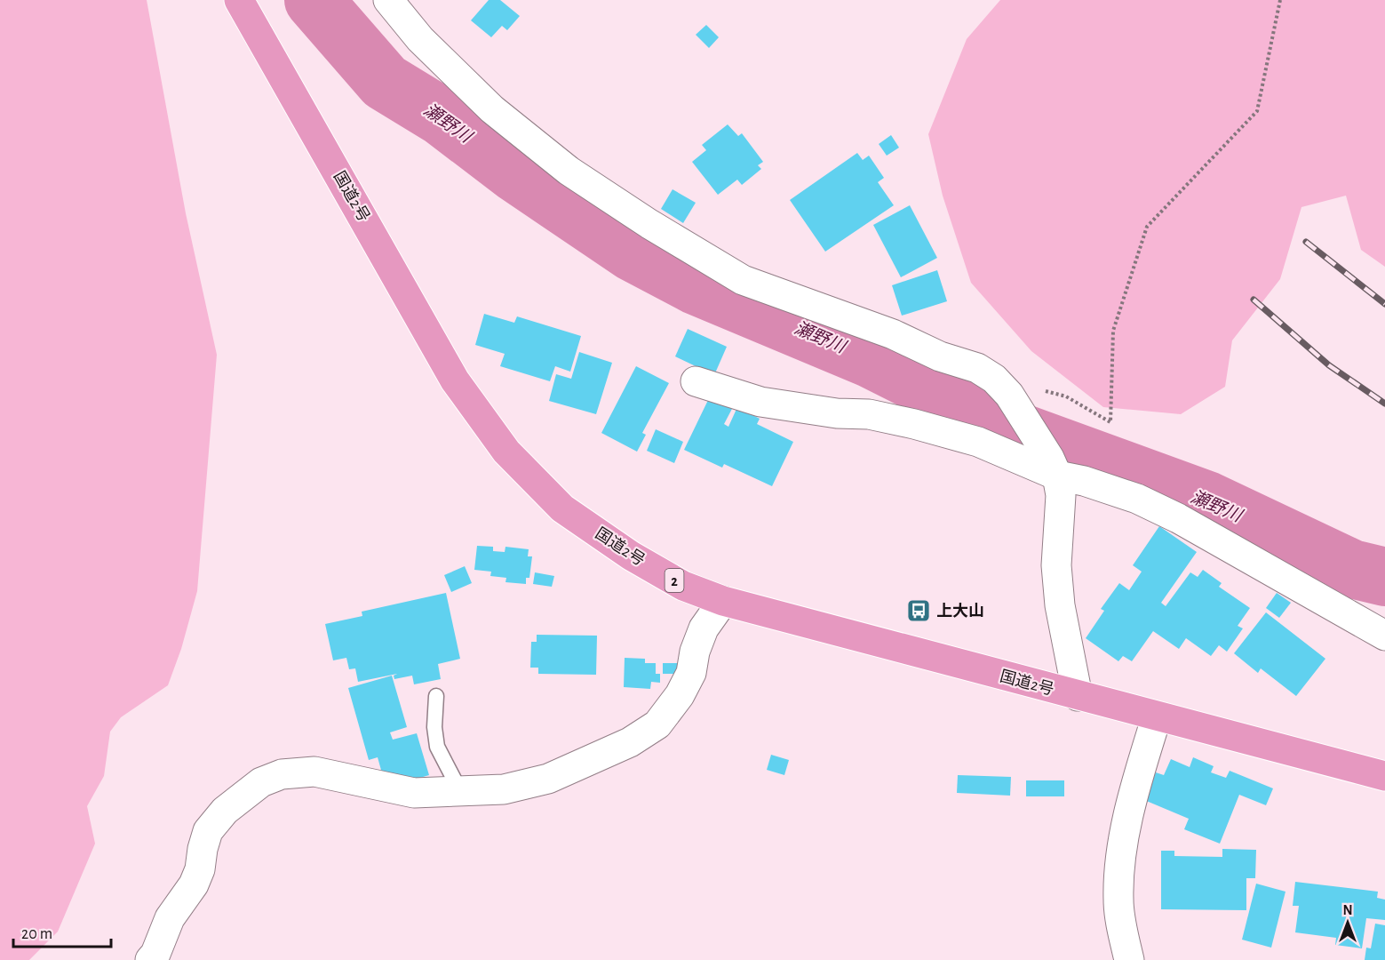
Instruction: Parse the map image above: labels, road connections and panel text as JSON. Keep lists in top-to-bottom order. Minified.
{"streets":{"highway":["国道2号","2"]},"water":["瀬野川"],"places":{"bus stop":["上大山"]},"scale_bar":"20 m","north":"top"}
